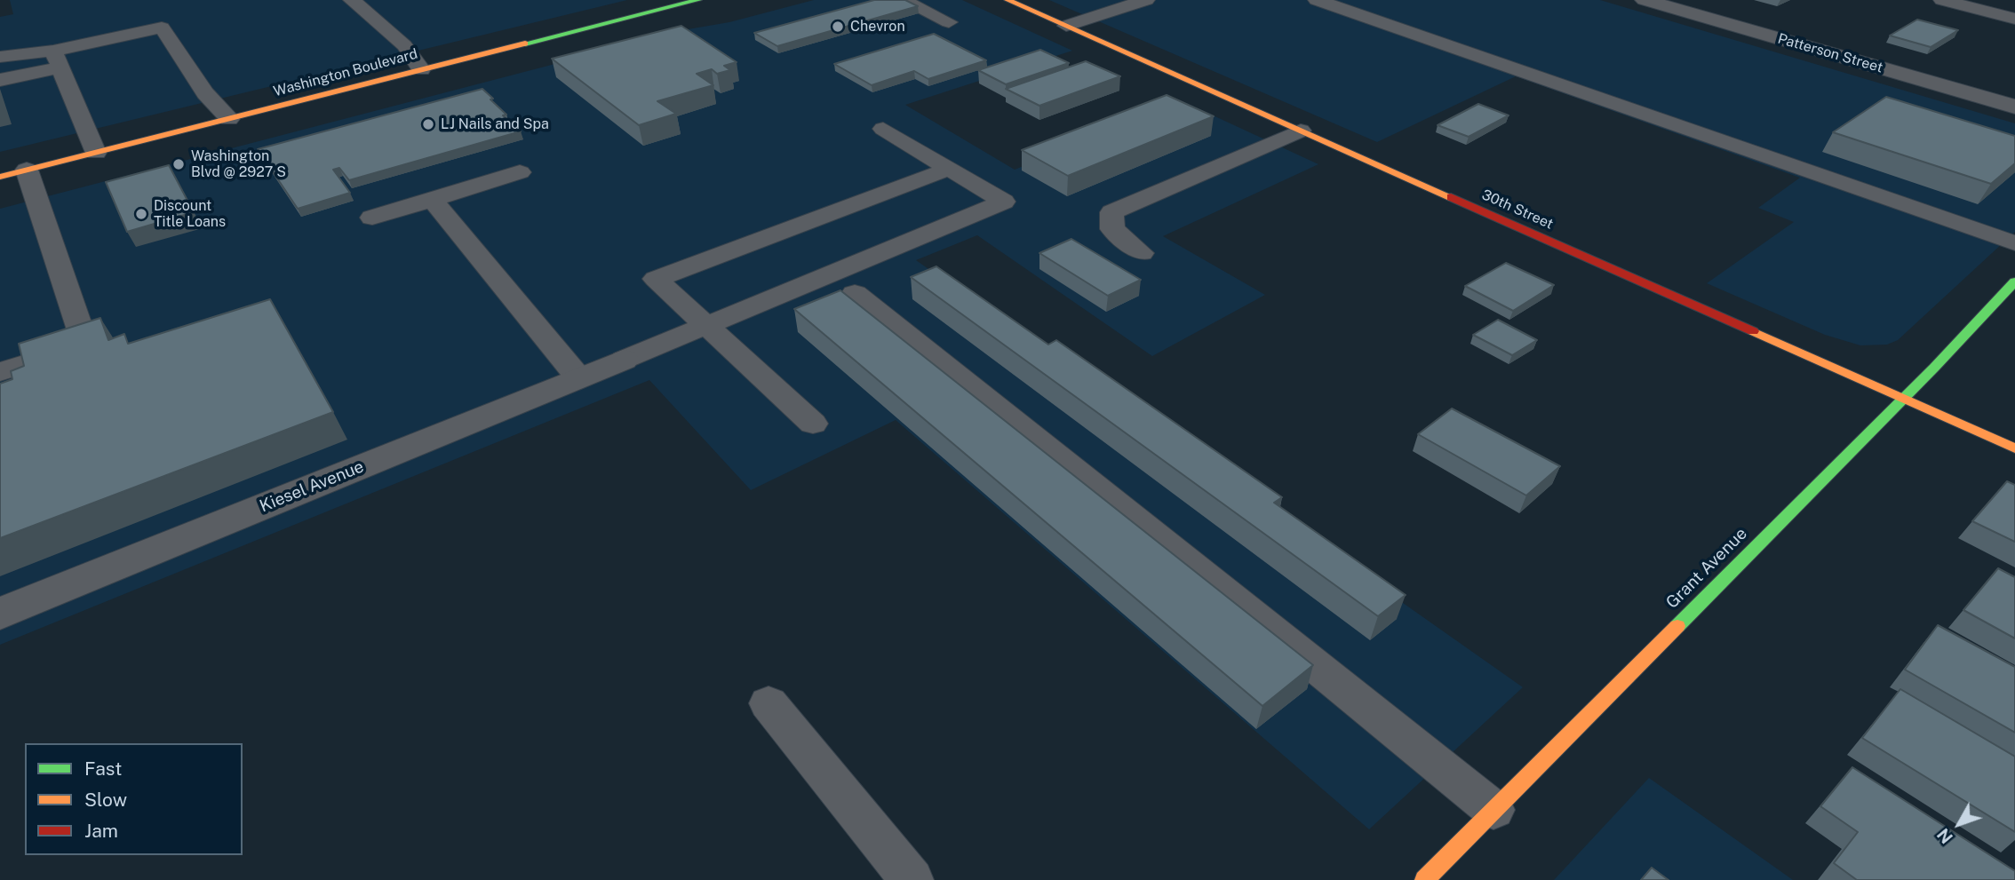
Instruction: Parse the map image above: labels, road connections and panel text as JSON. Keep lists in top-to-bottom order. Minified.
{"streets":{"main road":["Washington Boulevard","30th Street","Grant Avenue"],"street":["Patterson Street","Kiesel Avenue"]},"crossings":[["30th Street","Grant Avenue"]],"places":["Chevron","LJ Nails and Spa","Washington Blvd @ 2927 S","Discount Title Loans"],"legend":["Fast","Slow","Jam"],"north":"bottom left"}
